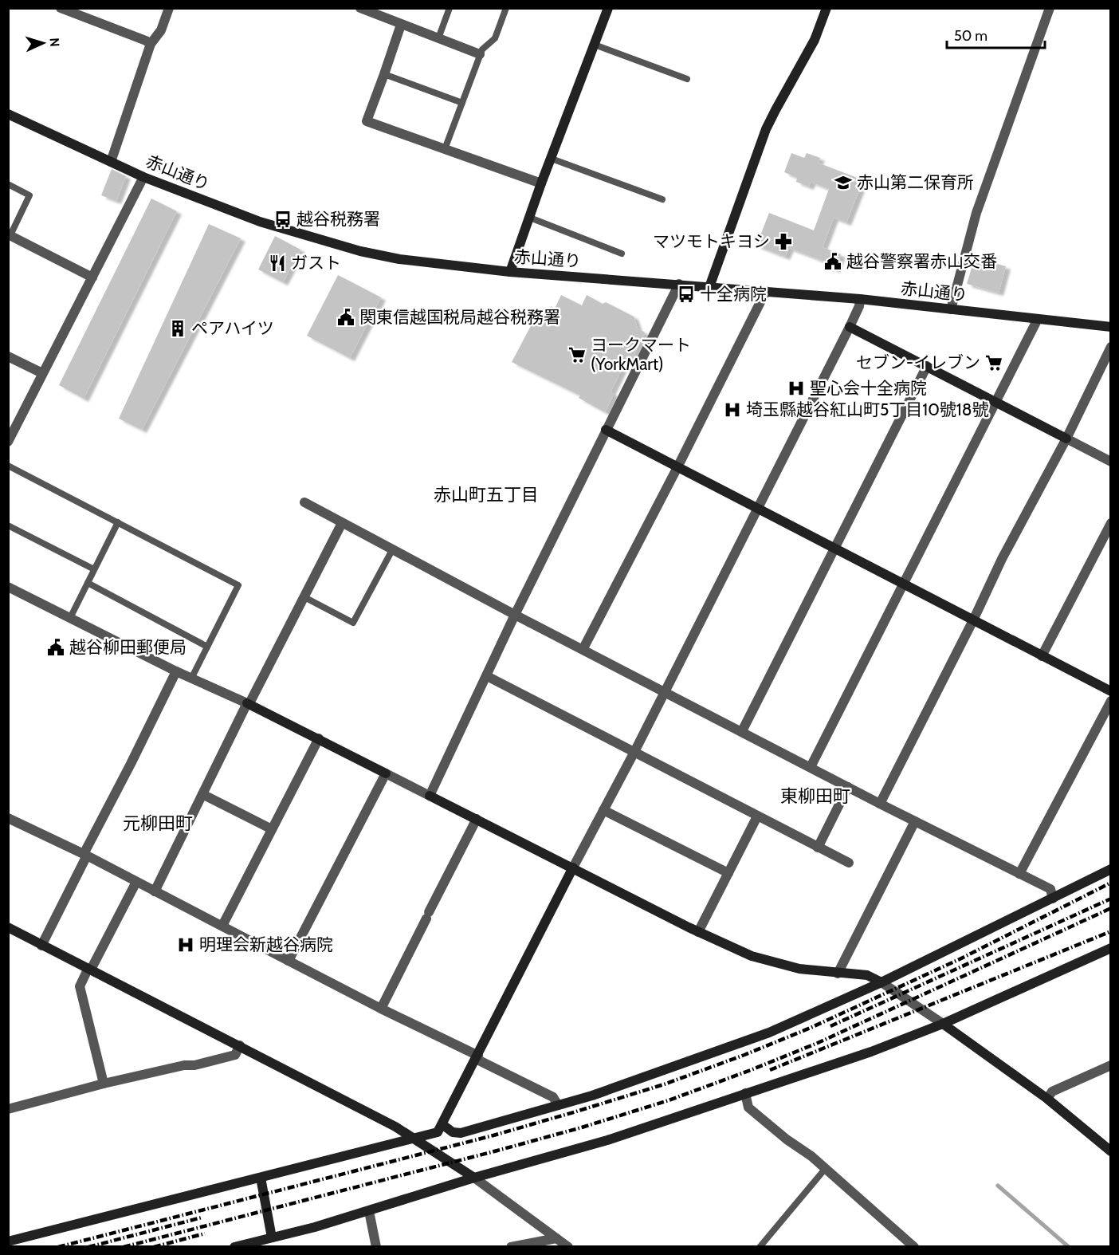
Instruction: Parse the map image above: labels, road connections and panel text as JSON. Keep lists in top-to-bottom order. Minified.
{"streets":{"street":["赤山通り"]},"districts":["赤山町五丁目","東柳田町","元柳田町"],"places":{"school or university":["赤山第二保育所"],"bus stop":["越谷税務署","十全病院"],"pharmacy":["マツモトキヨシ"],"public building":["越谷警察署赤山交番","関東信越国税局越谷税務署","越谷柳田郵便局"],"restaurant":["ガスト"],"building":["ペアハイツ"],"supermarket":["ヨークマート (YorkMart)","セブン-イレブン"],"hospital":["聖心会十全病院","埼玉縣越谷紅山町5丁目10號18號","明理会新越谷病院"]},"scale_bar":"50 m","north":"right"}
